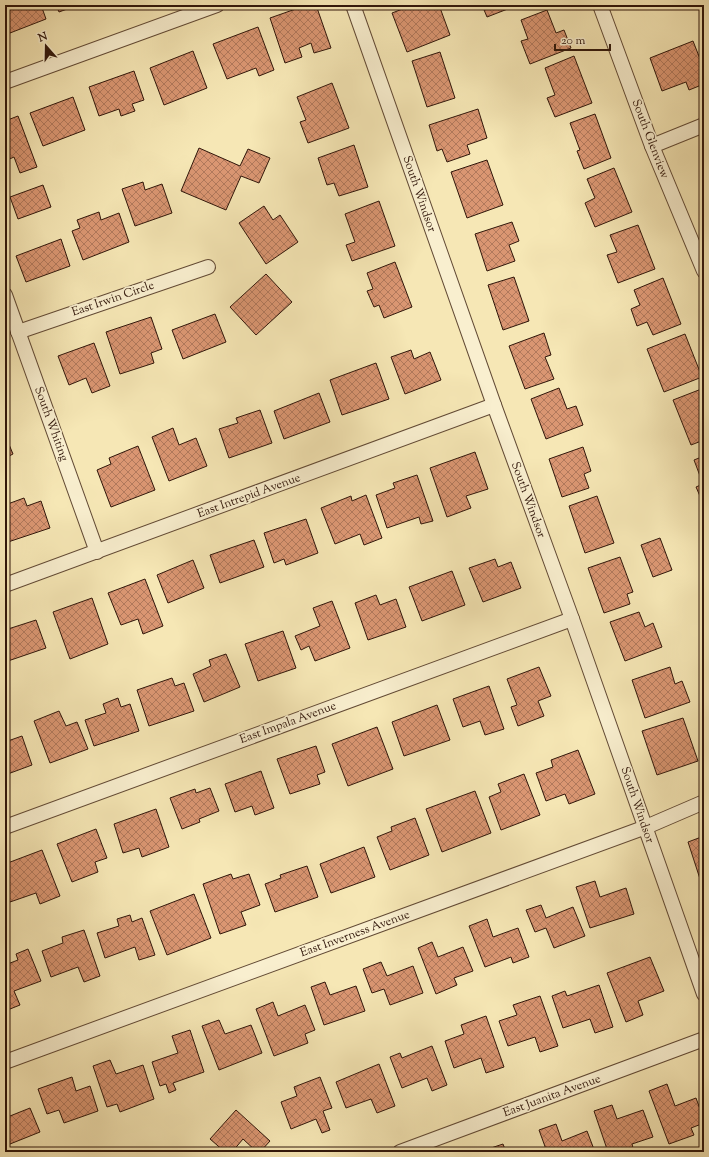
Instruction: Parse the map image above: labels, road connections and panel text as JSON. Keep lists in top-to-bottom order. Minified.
{"streets":{"street":["South Glenview","South Windsor","East Irwin Circle","South Whiting","East Intrepid Avenue","East Impala Avenue","East Inverness Avenue","East Juanita Avenue"]},"crossings":[["South Windsor","East Intrepid Avenue"],["South Windsor","East Impala Avenue"],["South Windsor","East Inverness Avenue"],["East Irwin Circle","South Whiting"],["South Whiting","East Intrepid Avenue"]],"scale_bar":"20 m","north":"top"}
